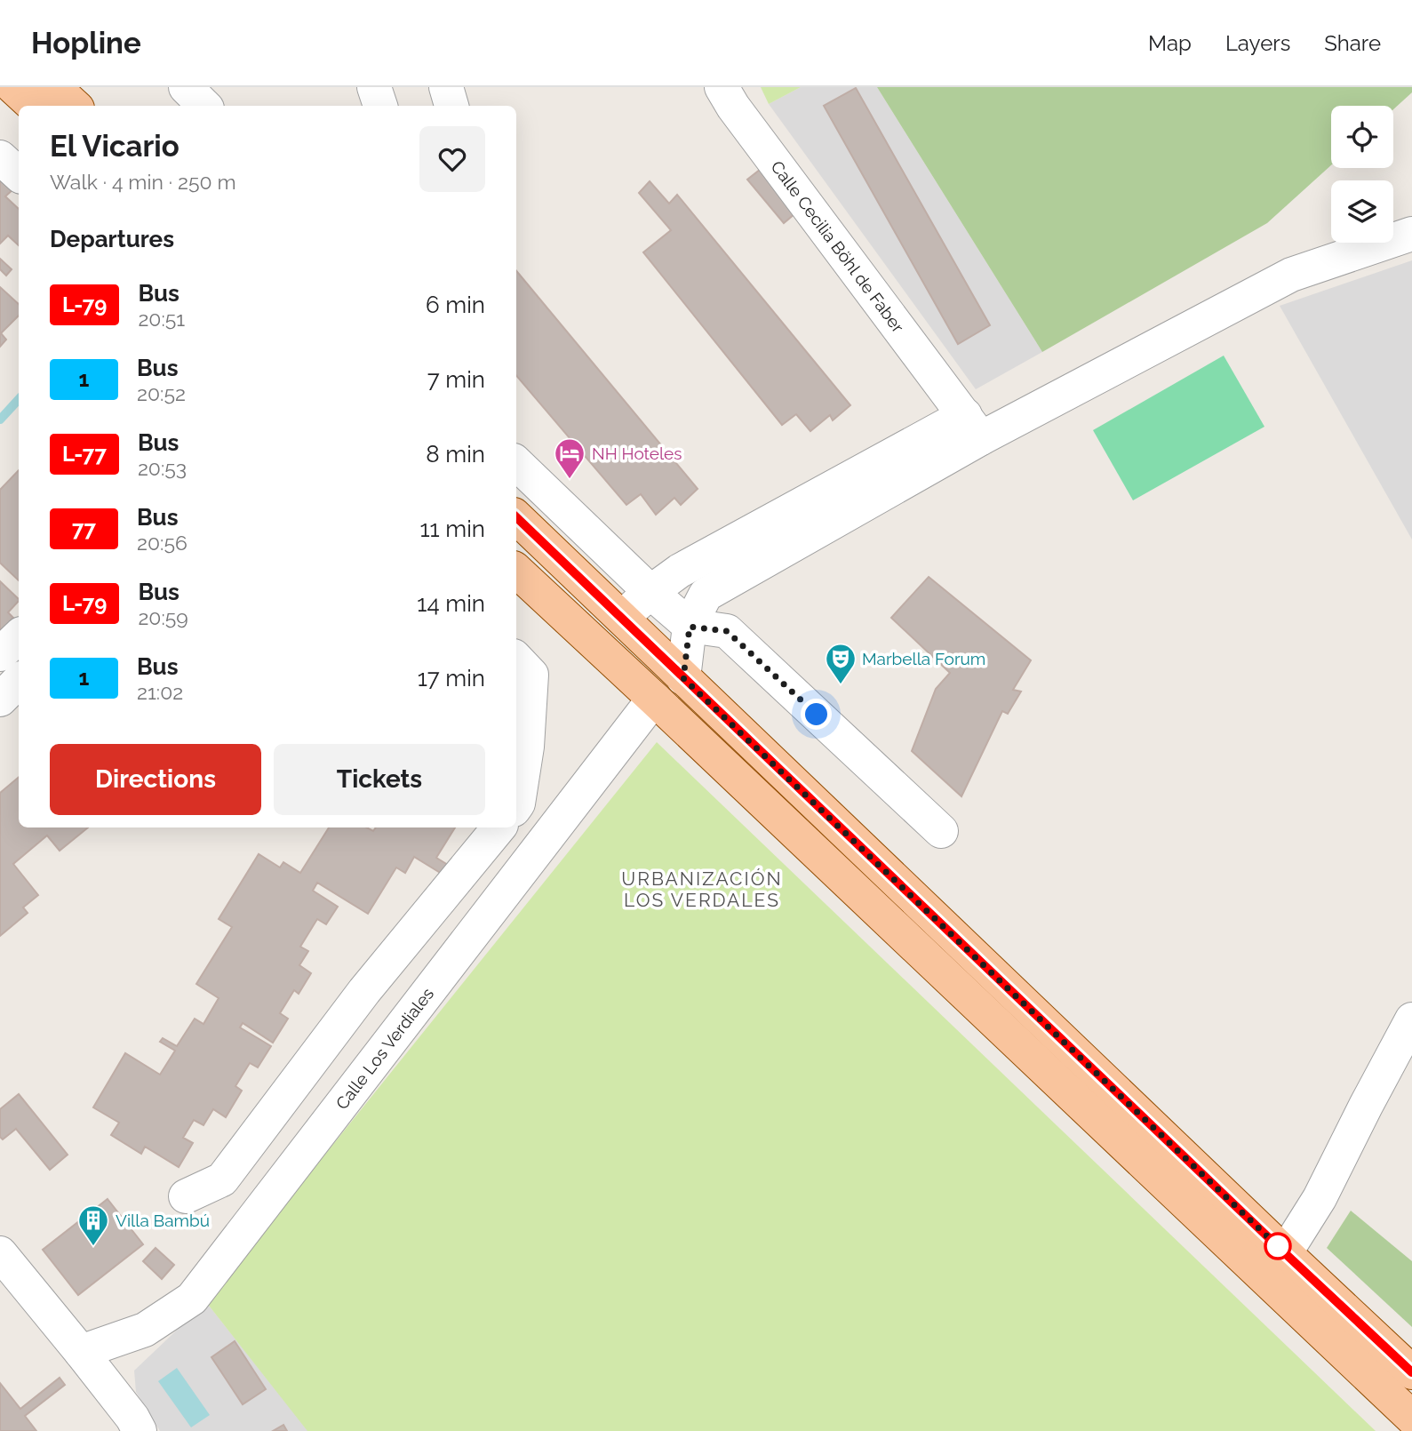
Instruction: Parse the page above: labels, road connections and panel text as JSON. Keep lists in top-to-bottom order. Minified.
{"streets":{"street":["Calle Cecilia Böhl de Faber","Calle Los Verdiales"]},"districts":["URBANIZACIÓN LOS VERDALES"],"places":{"hotel":["NH Hoteles"],"theatre":["Marbella Forum"],"building":["Villa Bambú"]},"lines":["bus line L-79"],"page":{"header":"Hopline","nav":["Map","Layers","Share"],"heading":[["El Vicario","Walk · 4 min · 250 m"],"Departures"],"list":[{"mark":"L-79","name":"Bus","note":"20:51","value":"6 min"},{"mark":"1","name":"Bus","note":"20:52","value":"7 min"},{"mark":"L-77","name":"Bus","note":"20:53","value":"8 min"},{"mark":"77","name":"Bus","note":"20:56","value":"11 min"},{"mark":"L-79","name":"Bus","note":"20:59","value":"14 min"},{"mark":"1","name":"Bus","note":"21:02","value":"17 min"}],"buttons":["Directions","Tickets"]}}
